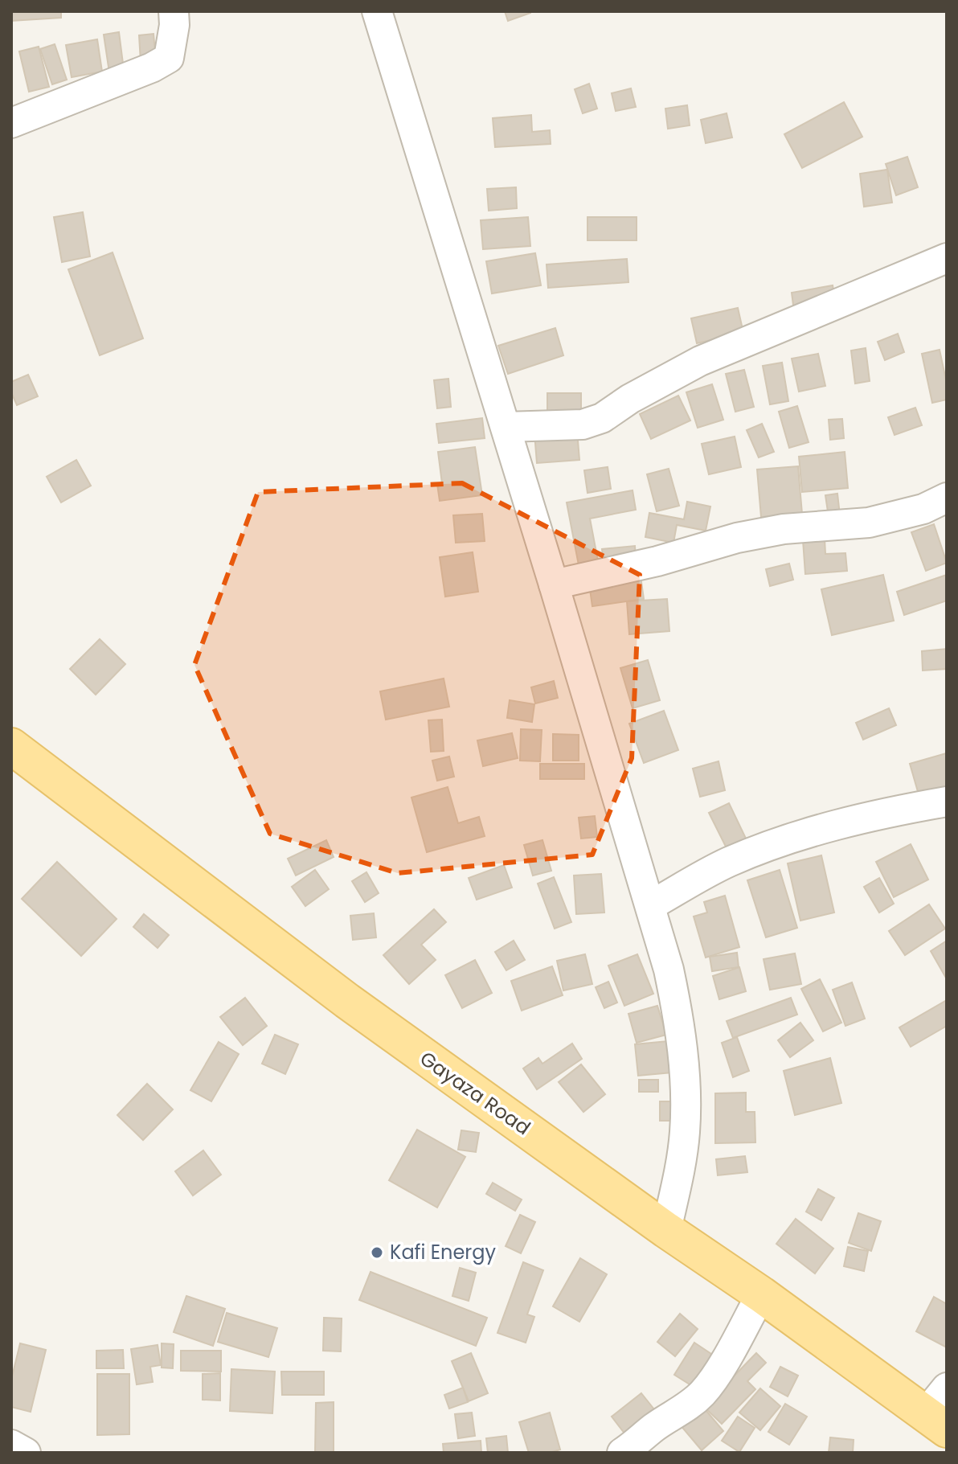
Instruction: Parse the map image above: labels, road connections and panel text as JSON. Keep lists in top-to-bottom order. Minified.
{"streets":{"main road":["Gayaza Road"]},"places":["Kafi Energy"]}
